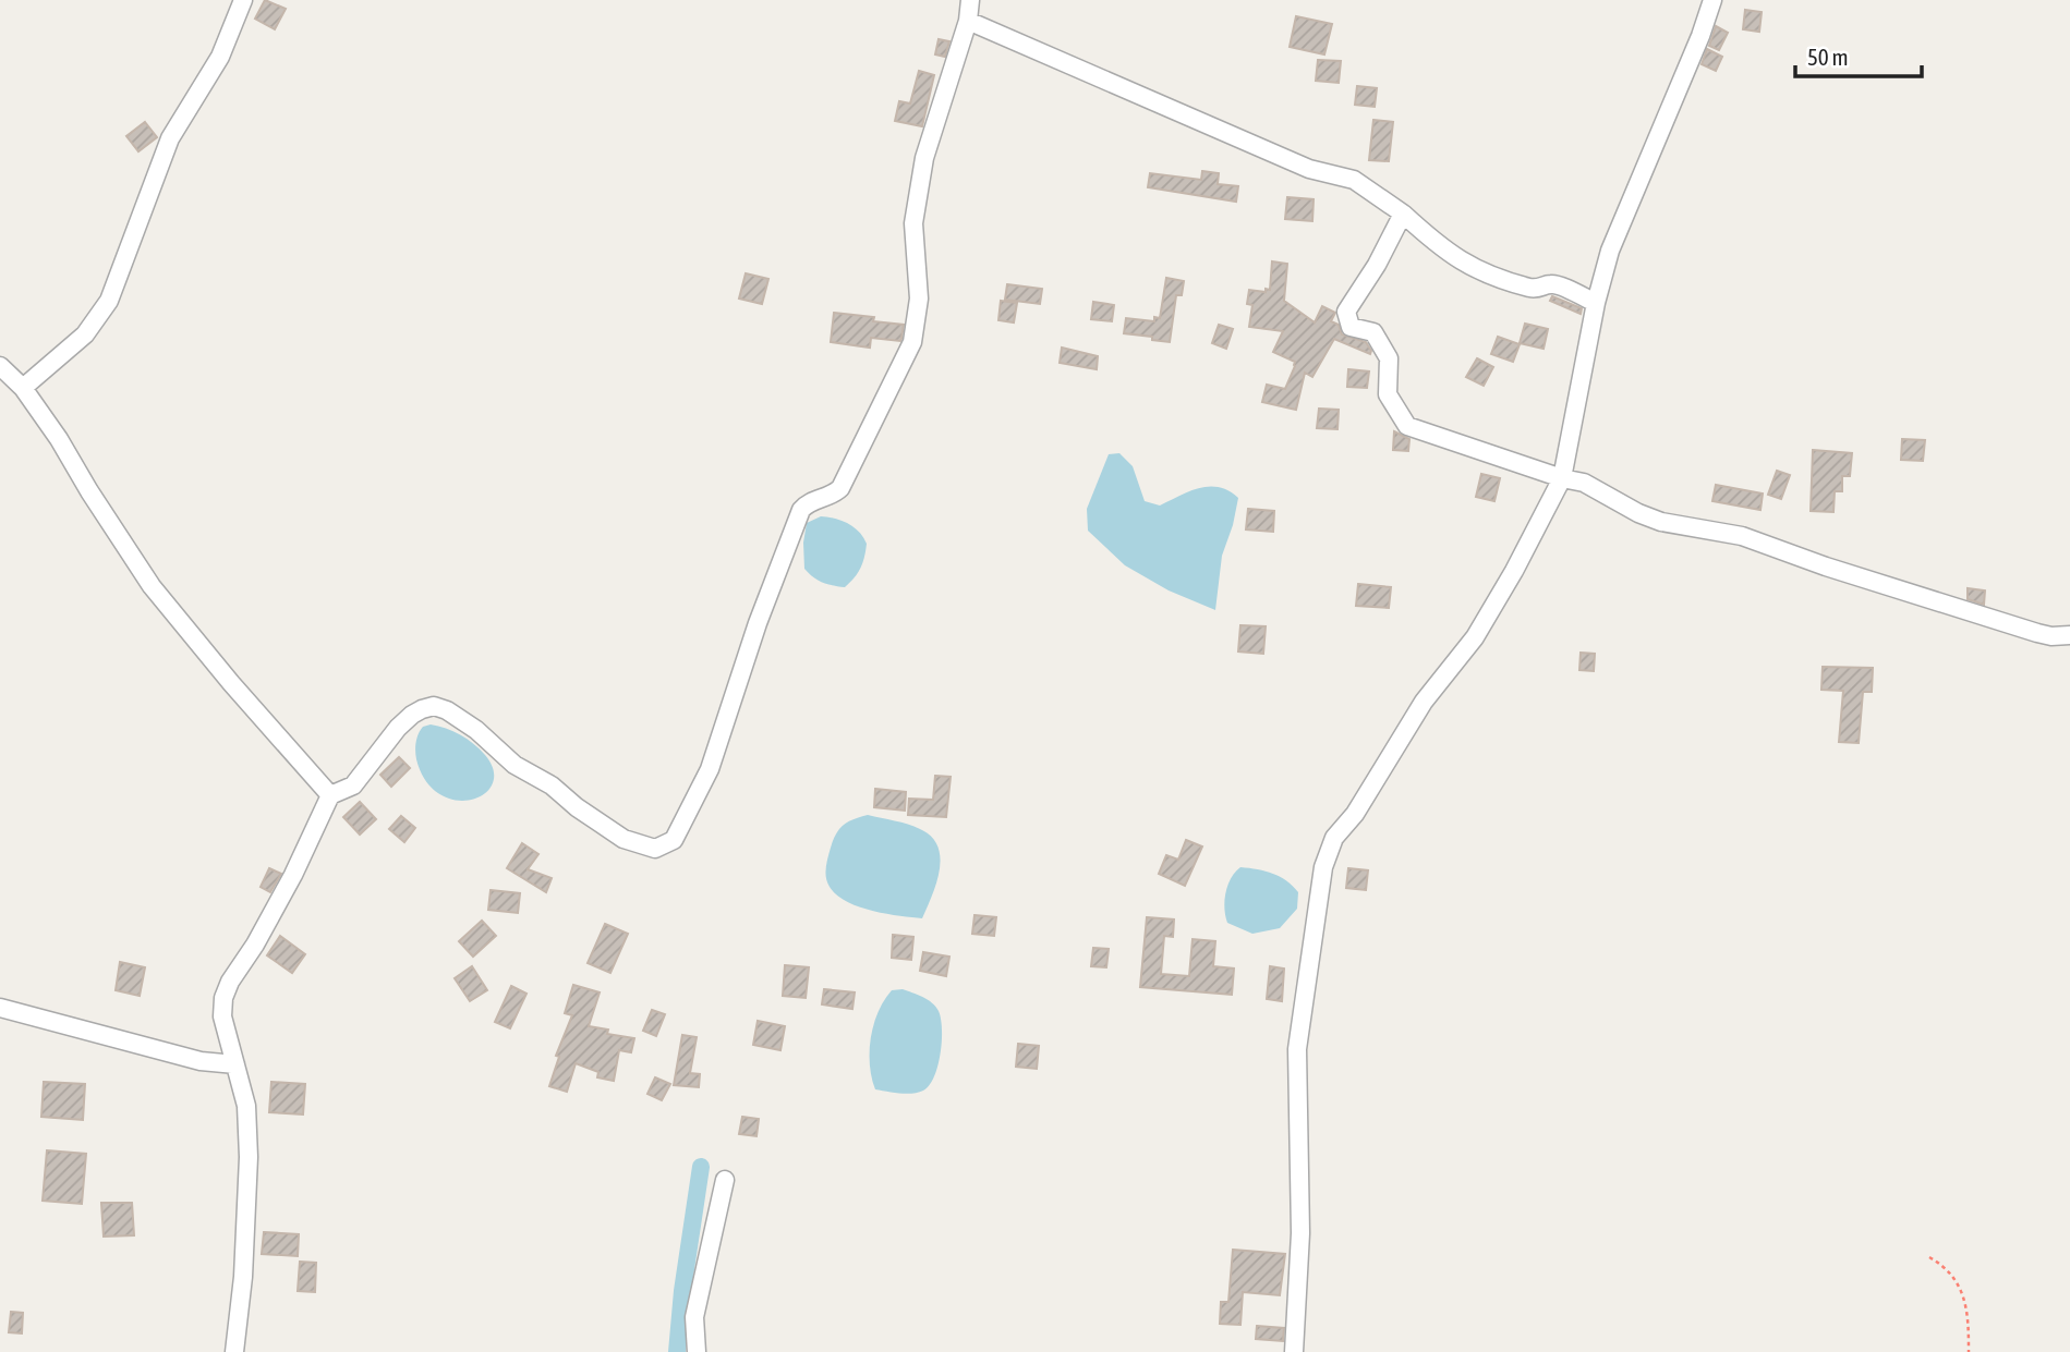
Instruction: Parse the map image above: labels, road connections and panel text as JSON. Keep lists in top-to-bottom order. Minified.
{"scale_bar":"50 m"}
